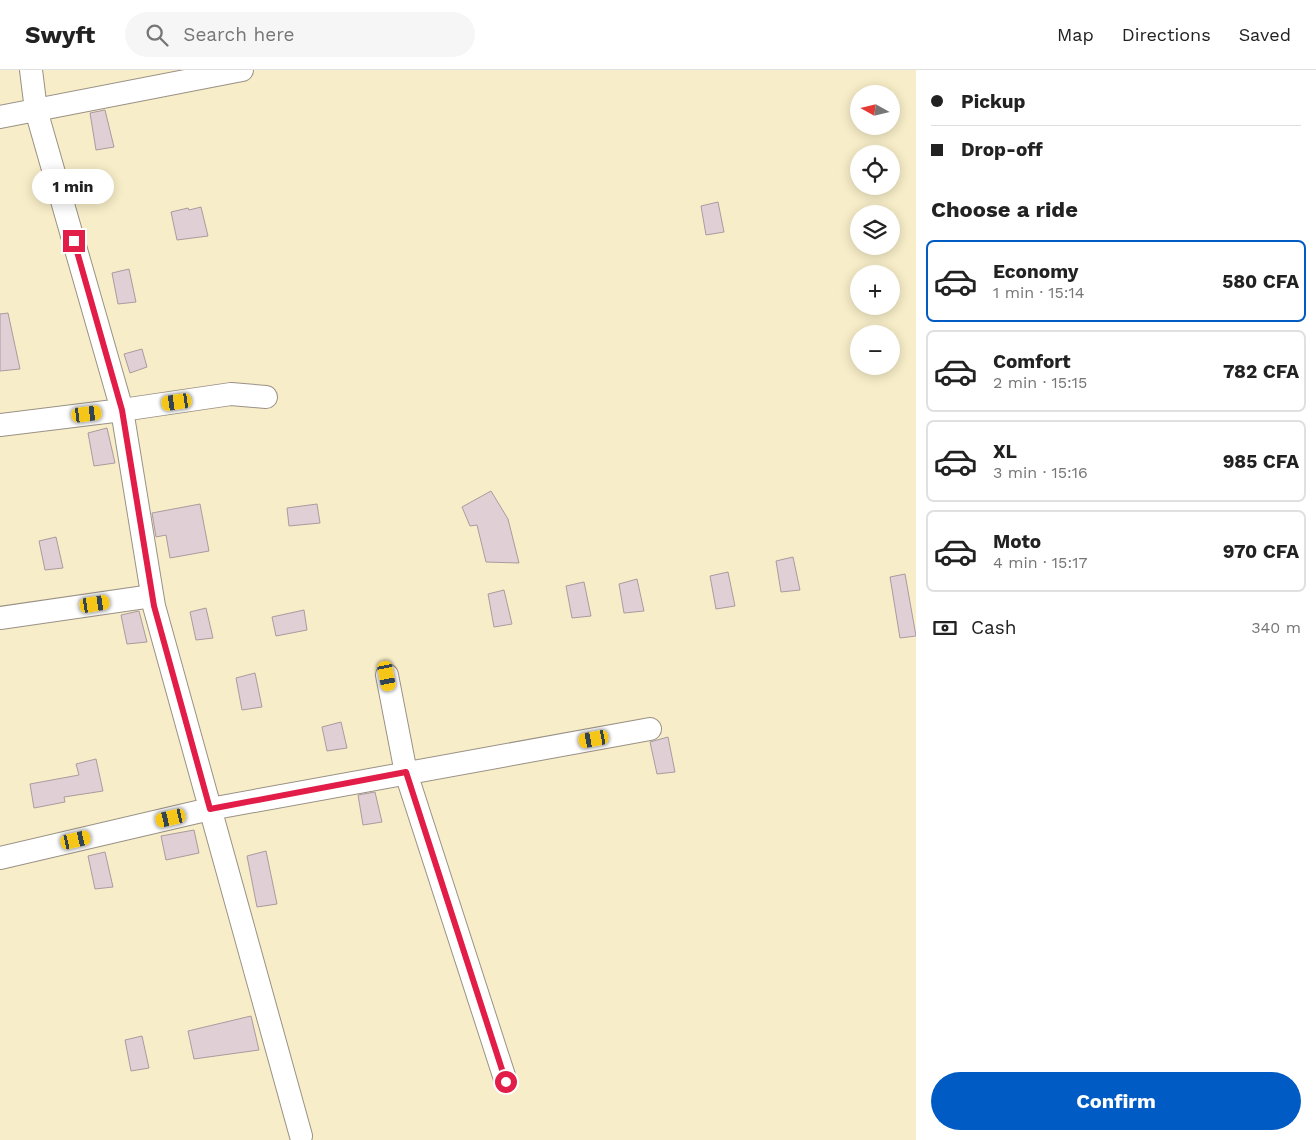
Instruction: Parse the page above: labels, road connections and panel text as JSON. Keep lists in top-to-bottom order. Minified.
{"north":"left","page":{"header":"Swyft","search":"Search here","nav":["Map","Directions","Saved"],"banner":["Pickup","Drop-off"],"map_buttons":["+","−"],"bubble":"1 min","heading":"Choose a ride","list":[{"name":"Economy","note":"1 min · 15:14","value":"580 CFA"},{"name":"Comfort","note":"2 min · 15:15","value":"782 CFA"},{"name":"XL","note":"3 min · 15:16","value":"985 CFA"},{"name":"Moto","note":"4 min · 15:17","value":"970 CFA"}],"pay":["Cash","340 m"],"buttons":"Confirm"}}
